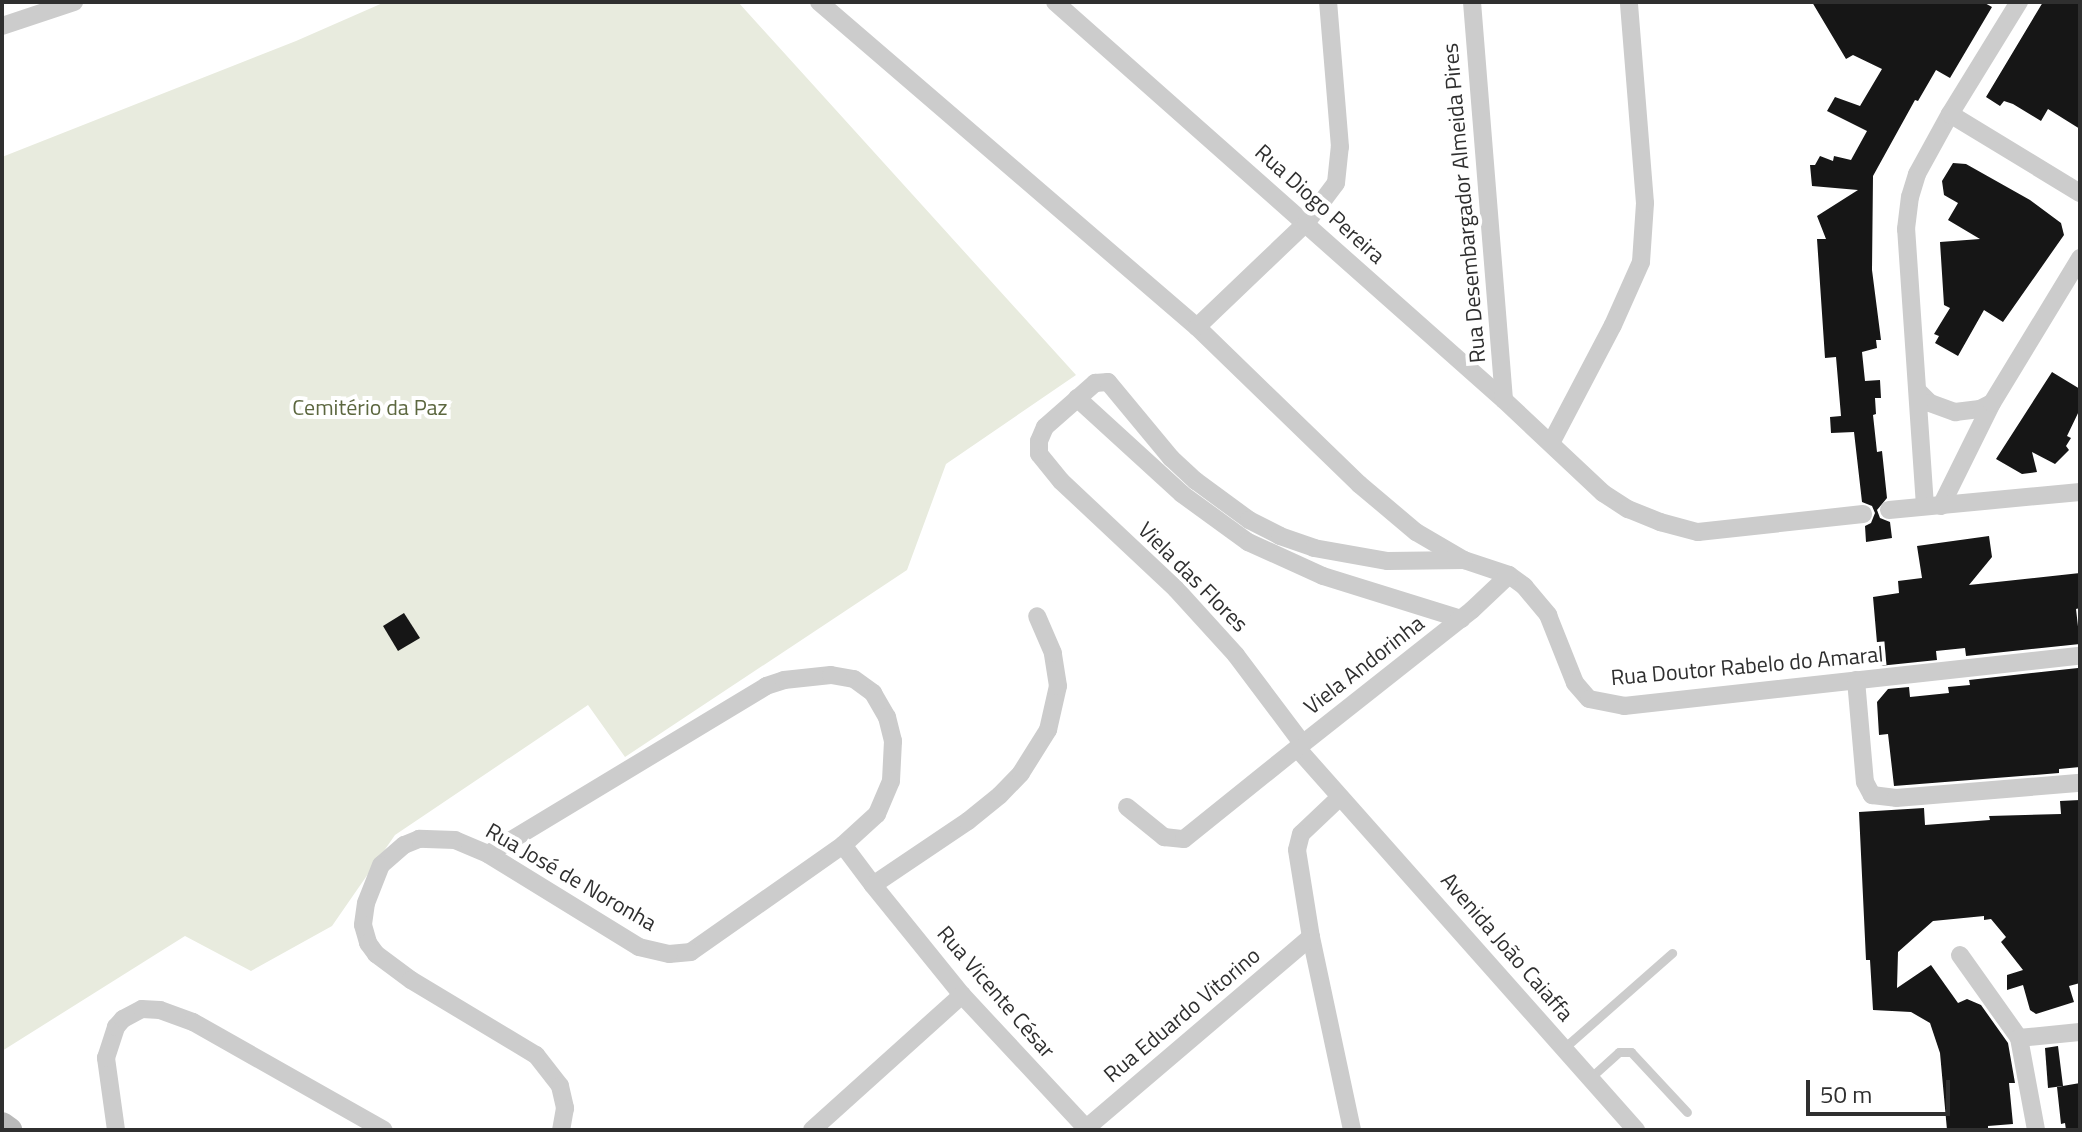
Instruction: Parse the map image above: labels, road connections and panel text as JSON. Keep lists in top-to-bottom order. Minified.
{"streets":{"street":["Rua Desembargador Almeida Pires","Rua Diogo Pereira","Viela das Flores","Viela Andorinha","Rua Doutor Rabelo do Amaral","Rua José de Noronha","Avenida João Caiaffa","Rua Vicente César","Rua Eduardo Vitorino"]},"crossings":[["Rua Desembargador Almeida Pires","Rua Diogo Pereira"],["Viela das Flores","Viela Andorinha"],["Viela Andorinha","Rua Doutor Rabelo do Amaral"],["Rua José de Noronha","Rua Vicente César"],["Rua Vicente César","Rua Eduardo Vitorino"]],"parks":["Cemitério da Paz"],"scale_bar":"50 m"}
